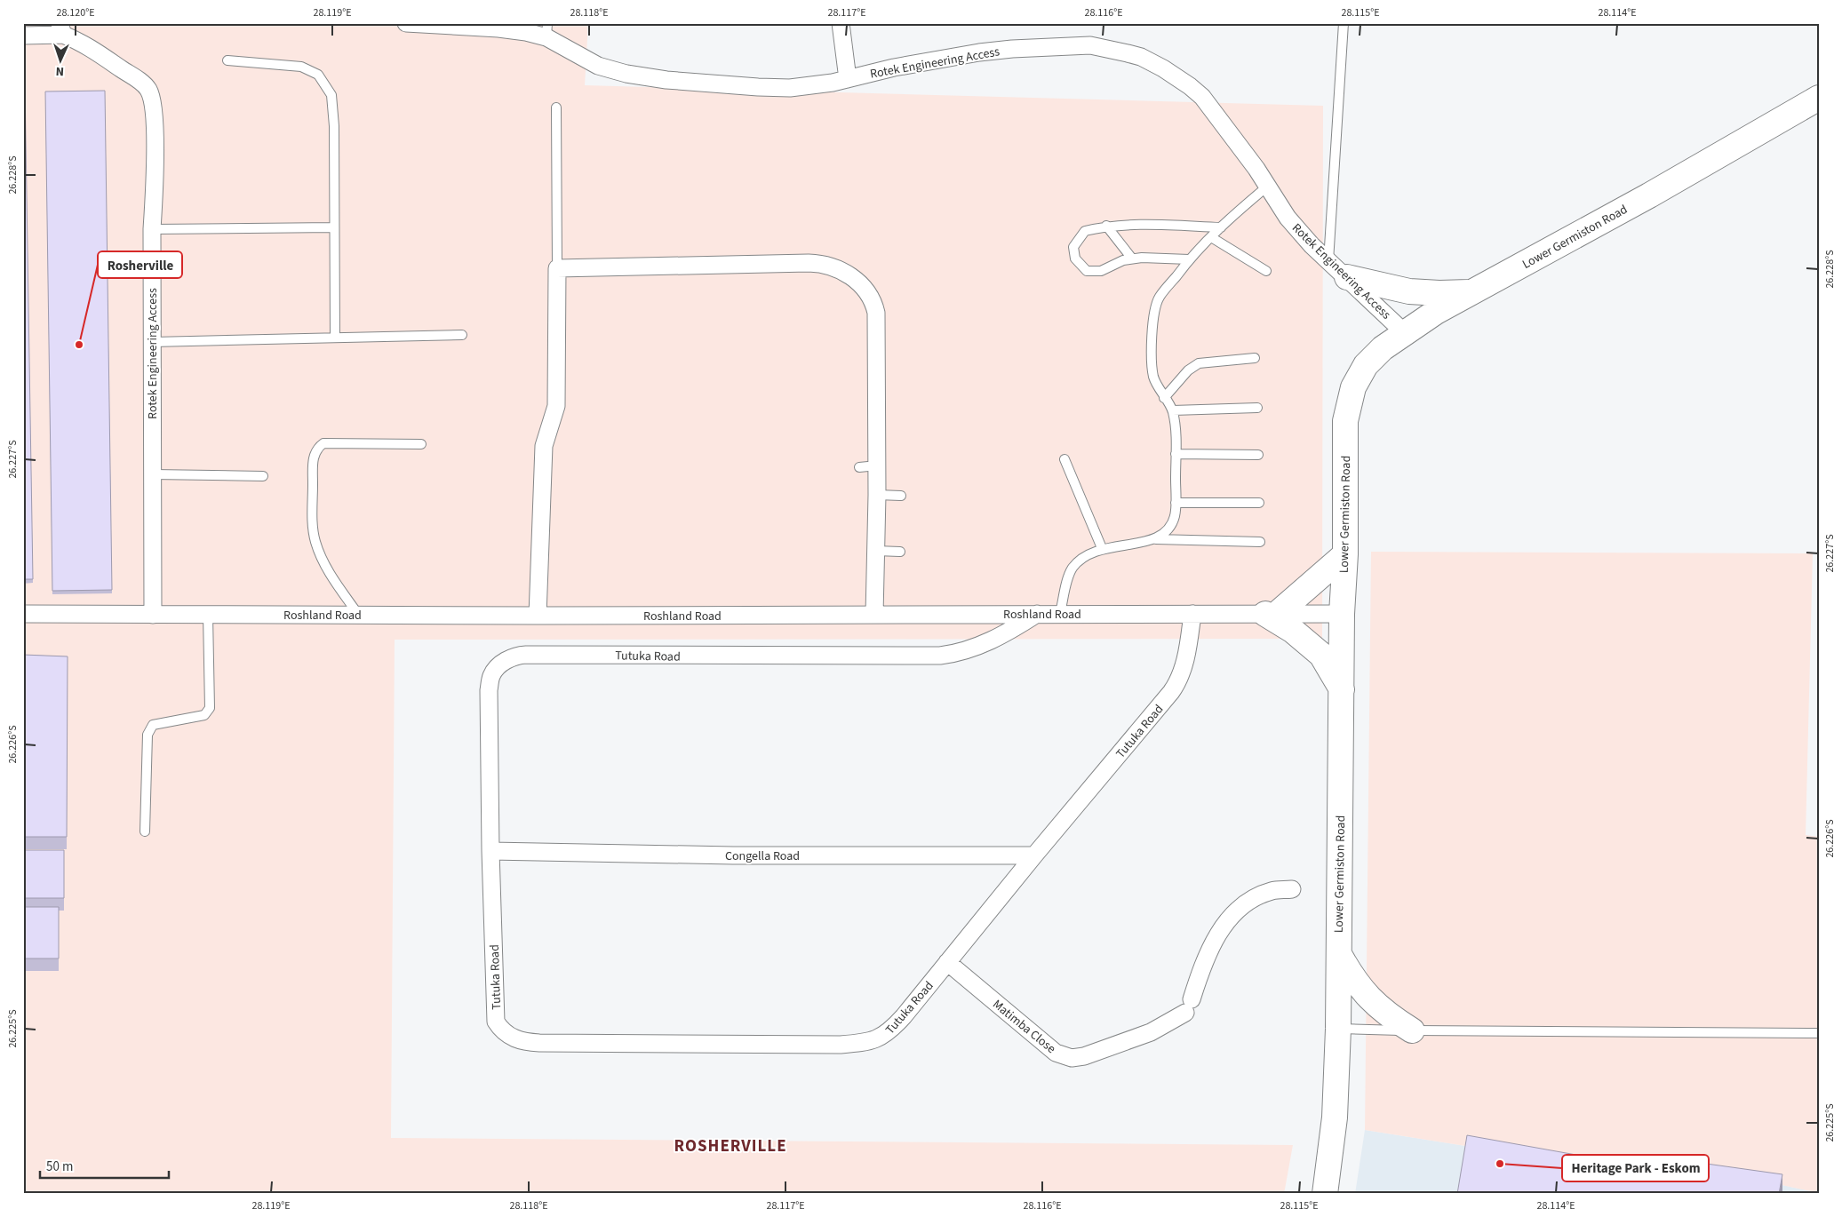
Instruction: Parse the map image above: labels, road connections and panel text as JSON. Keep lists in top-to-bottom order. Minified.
{"streets":{"street":["Rotek Engineering Access","Lower Germiston Road","Roshland Road","Tutuka Road","Congella Road","Matimba Close"]},"crossings":[["Rotek Engineering Access","Lower Germiston Road"],["Rotek Engineering Access","Roshland Road"],["Lower Germiston Road","Roshland Road"],["Roshland Road","Tutuka Road"],["Tutuka Road","Congella Road"],["Tutuka Road","Matimba Close"]],"districts":["ROSHERVILLE"],"places":["Rosherville","Heritage Park - Eskom"],"scale_bar":"50 m","north":"bottom","coordinates":["28.120°E","28.119°E","28.118°E","28.117°E","28.116°E","28.115°E","28.114°E","26.228°S","26.227°S","26.226°S","26.225°S"]}
